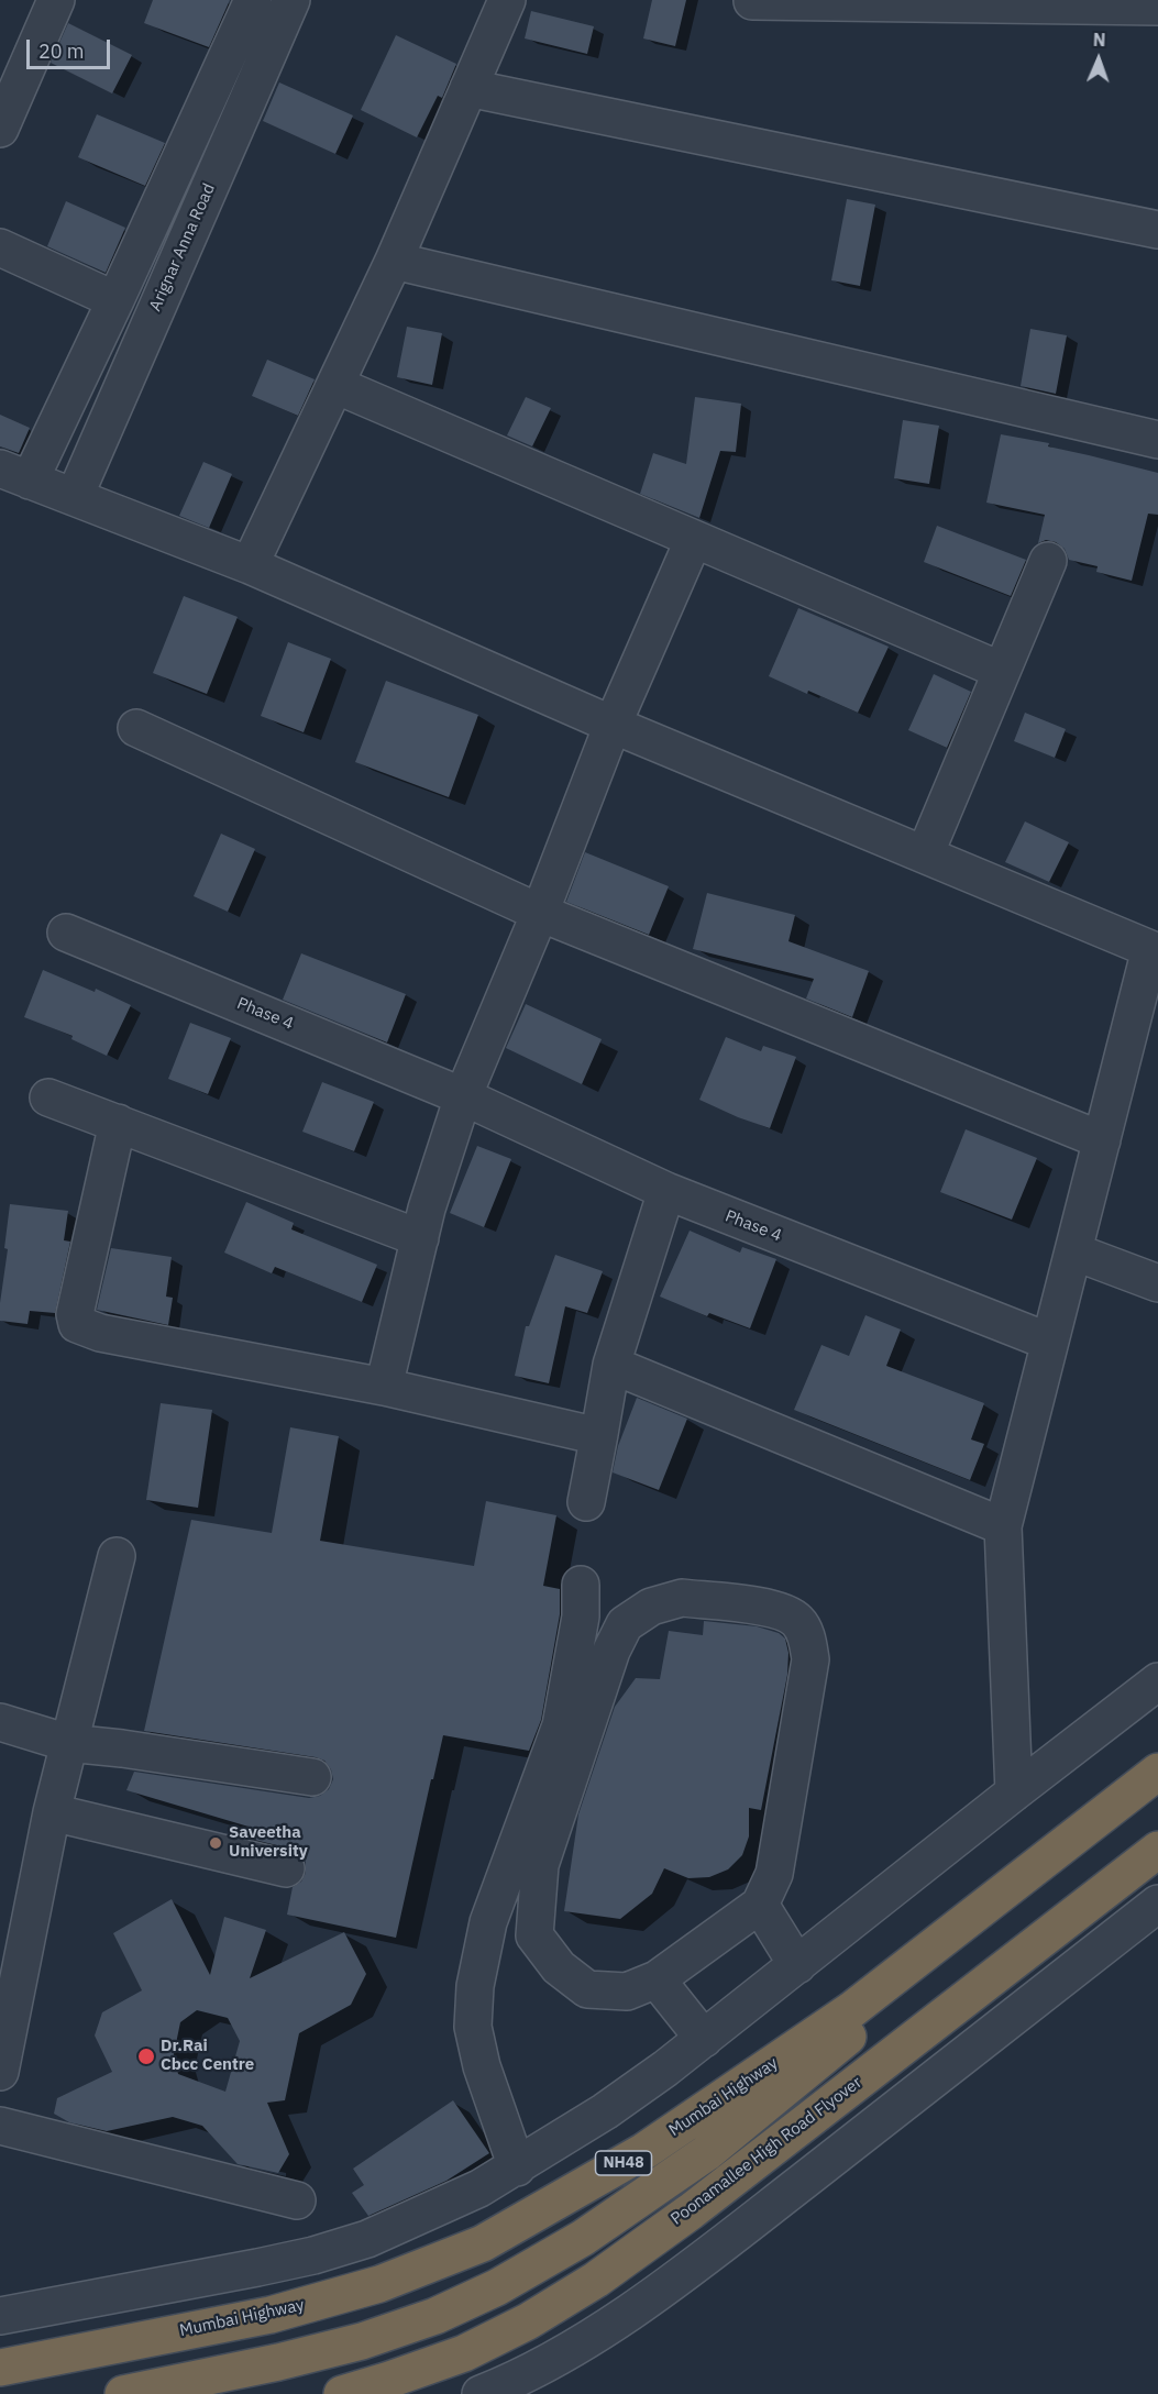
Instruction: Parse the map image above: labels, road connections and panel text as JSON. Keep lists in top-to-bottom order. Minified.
{"streets":{"highway":["Mumbai Highway","Poonamallee High Road Flyover","NH48"],"street":["Arignar Anna Road","Phase 4"]},"places":["Saveetha University","Dr.Rai Cbcc Centre"],"scale_bar":"20 m","north":"top"}
